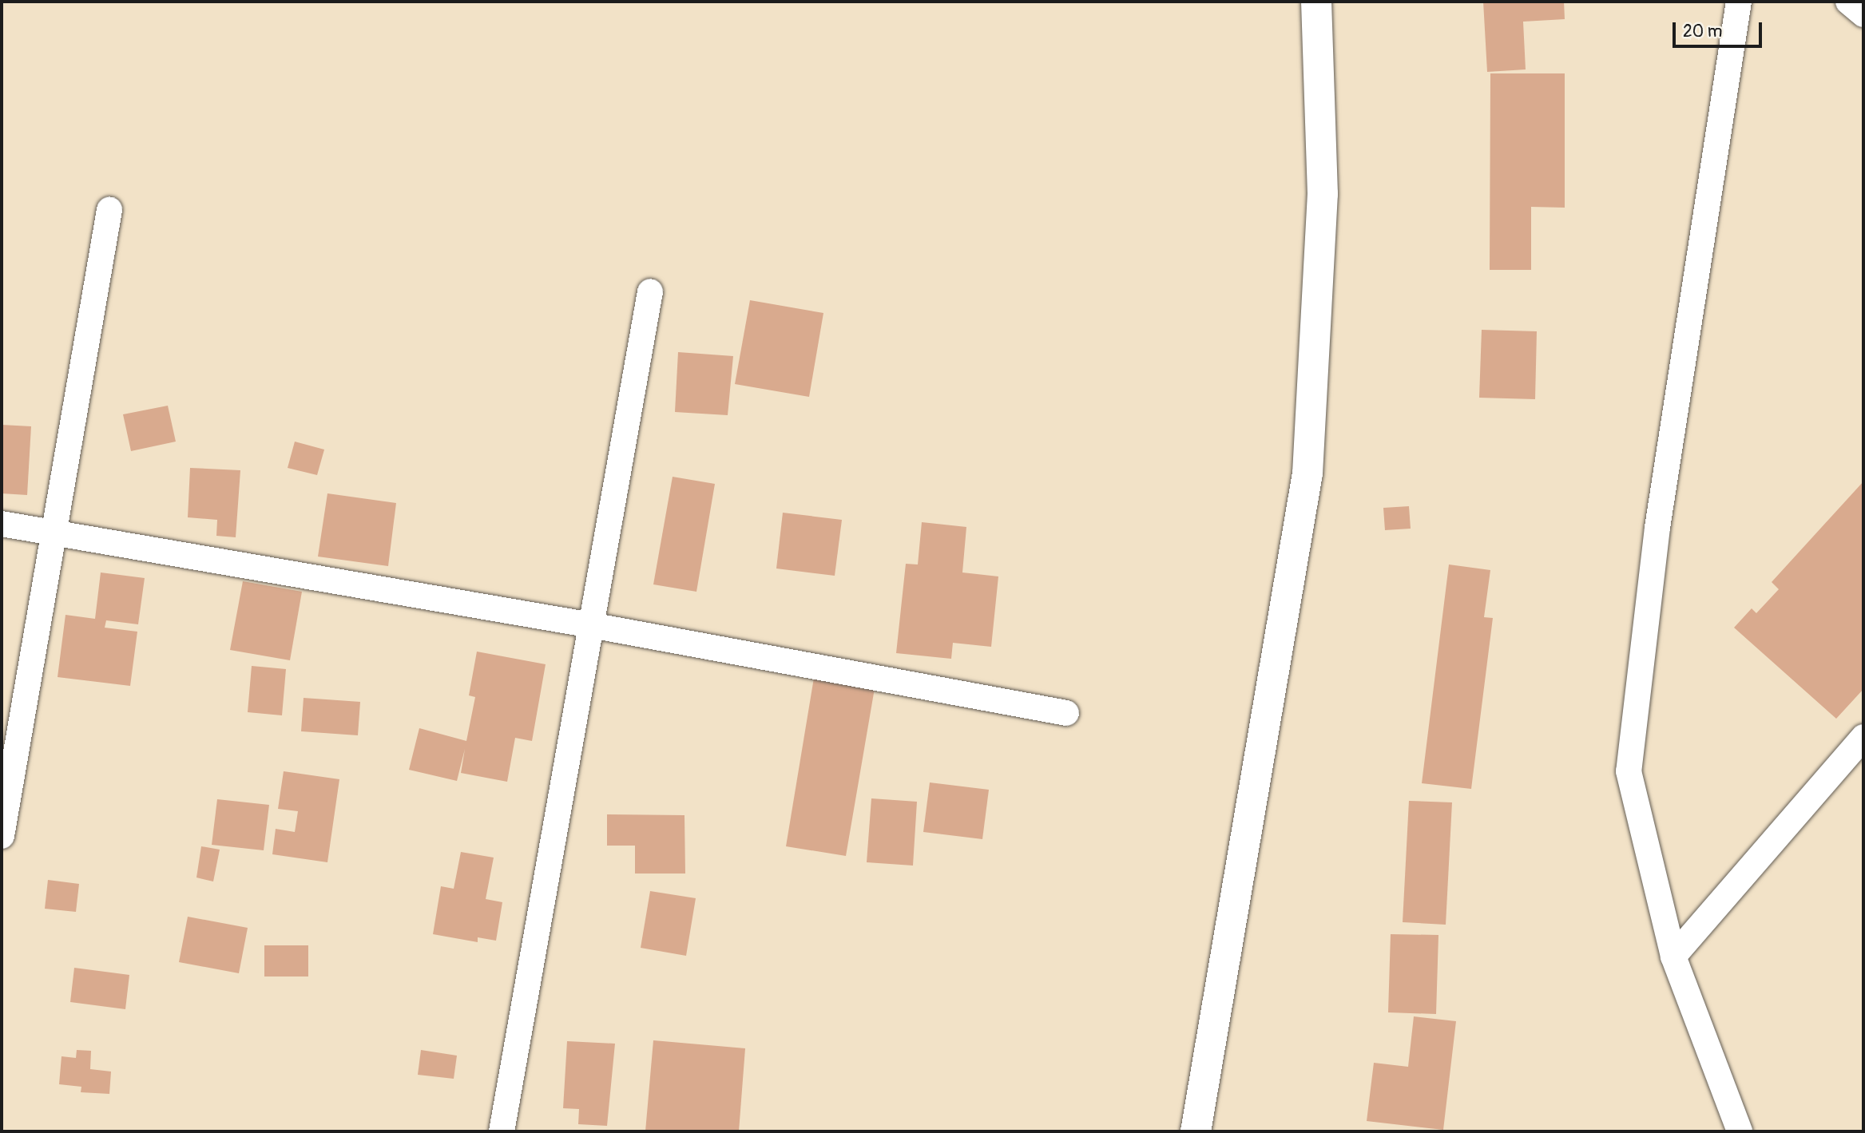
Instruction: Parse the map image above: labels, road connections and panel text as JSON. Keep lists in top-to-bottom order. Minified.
{"scale_bar":"20 m"}
